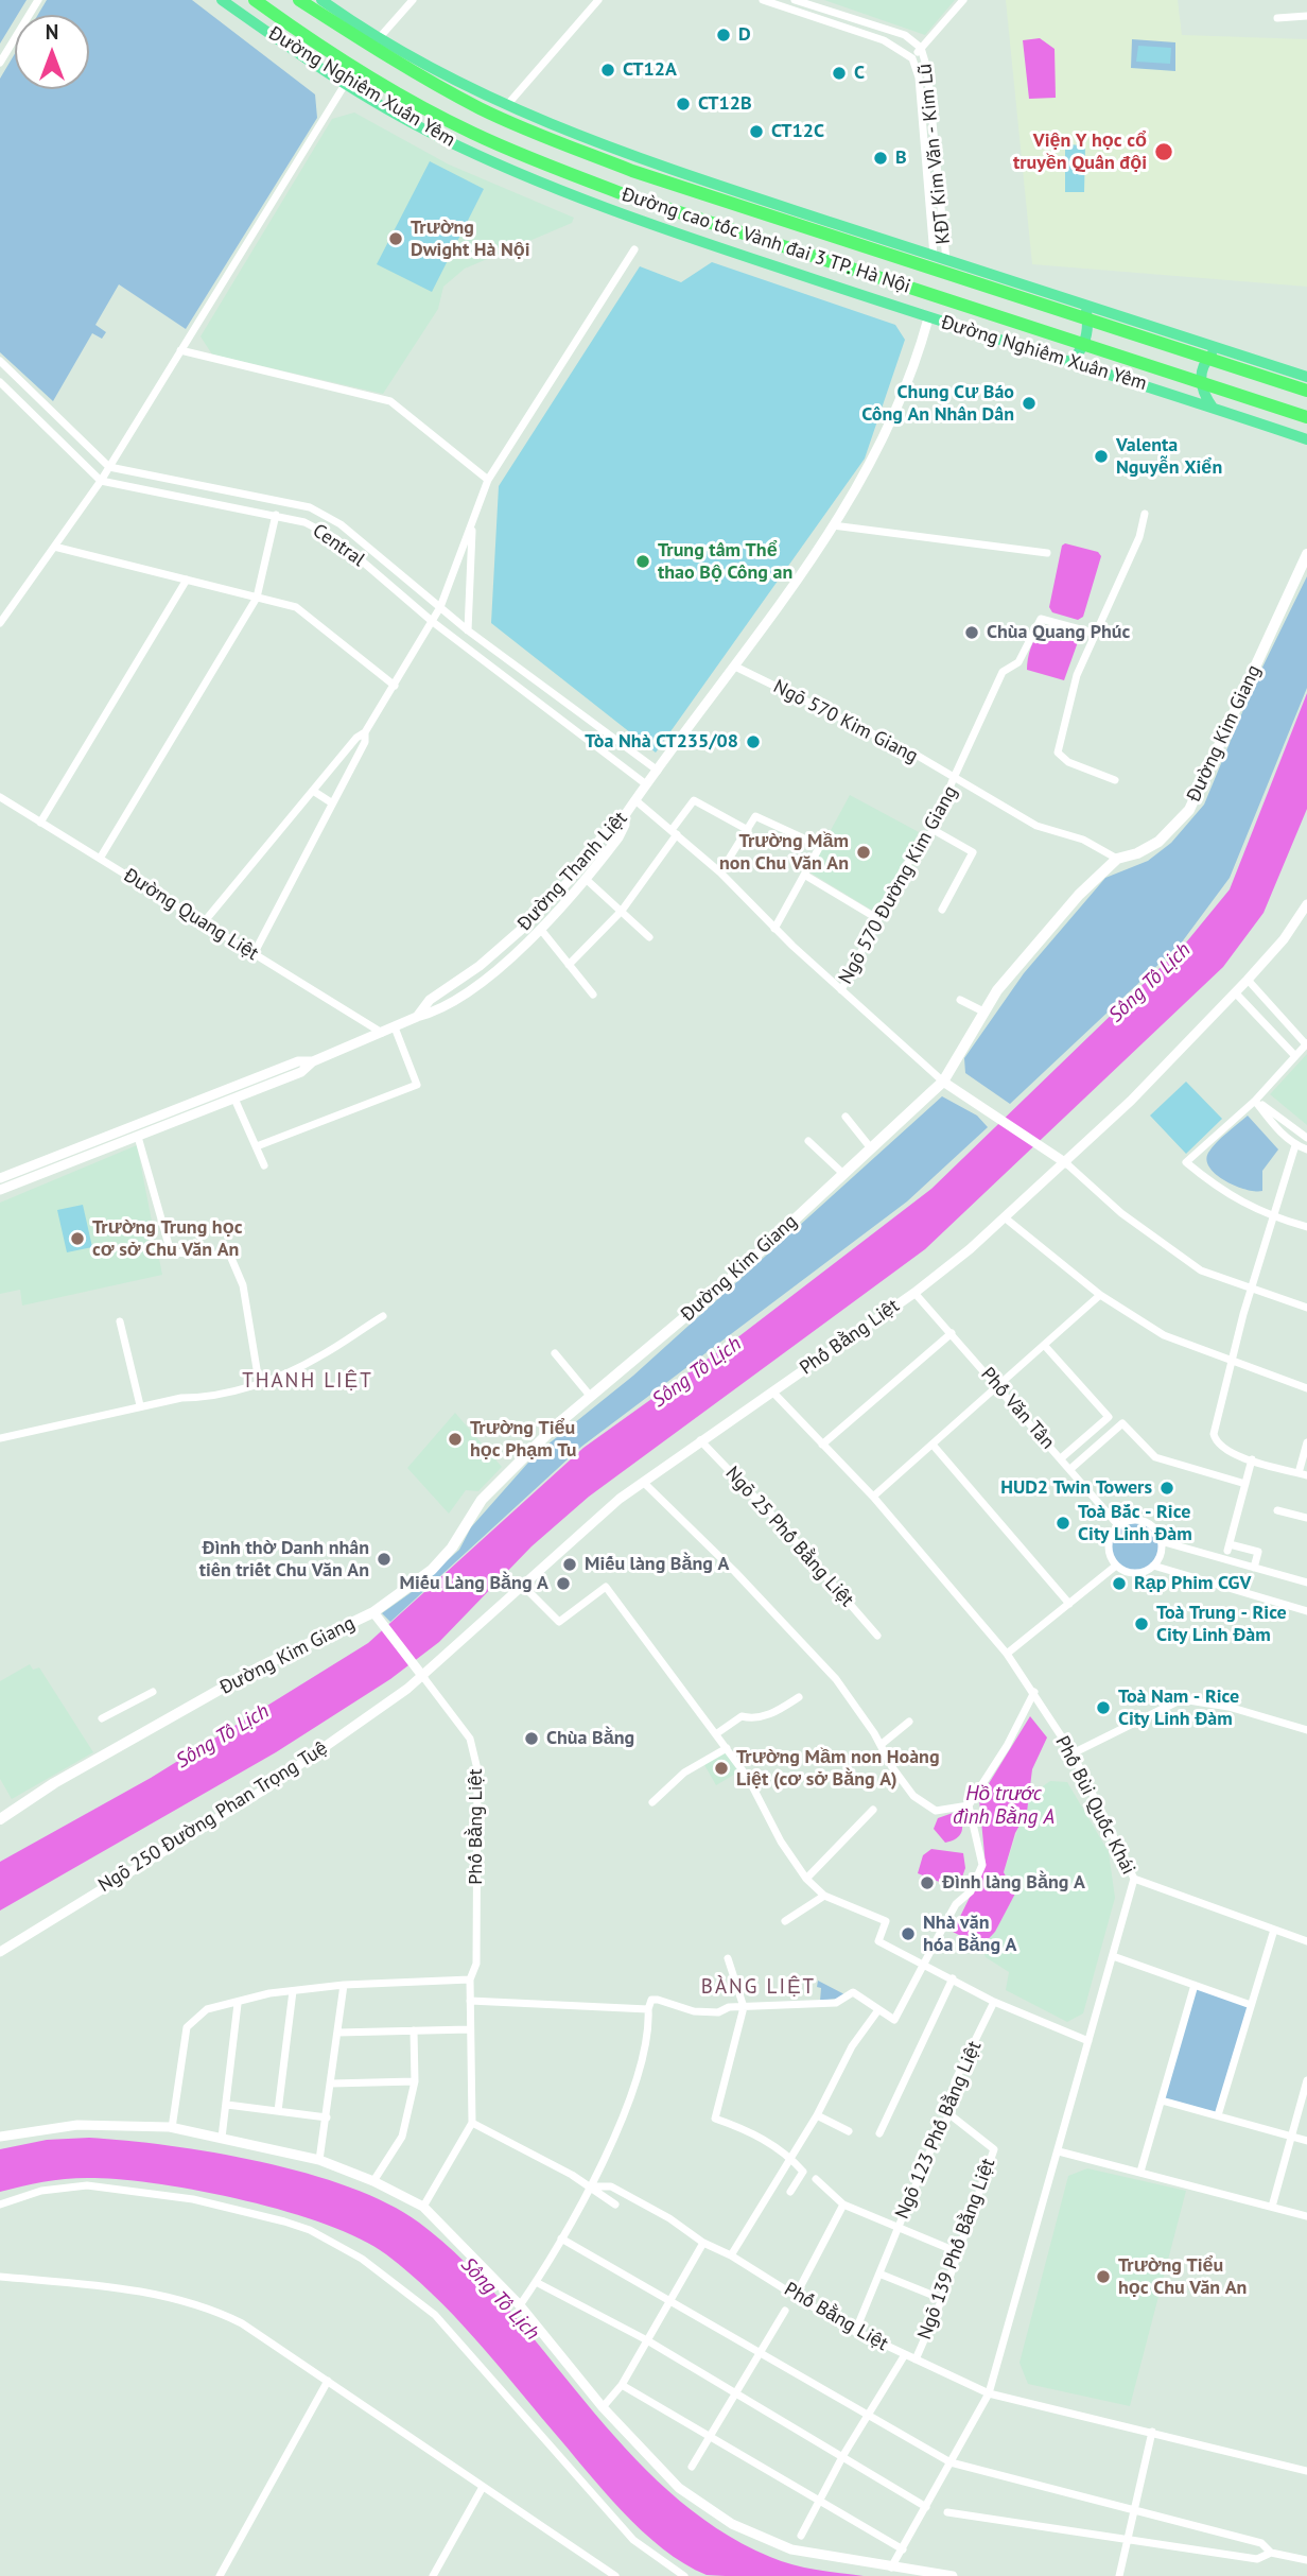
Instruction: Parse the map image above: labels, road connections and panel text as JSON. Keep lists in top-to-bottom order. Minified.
{"streets":{"highway":["Đường cao tốc Vành đai 3 TP. Hà Nội"],"main road":["Đường Nghiêm Xuân Yêm","Đường Kim Giang"],"street":["KĐT Kim Văn - Kim Lũ","Central","Ngõ 570 Kim Giang","Đường Thanh Liệt","Ngõ 570 Đường Kim Giang","Đường Quang Liệt","Phố Bằng Liệt","Phố Văn Tân","Ngõ 25 Phố Bằng Liệt","Phố Bùi Quốc Khái","Ngõ 250 Đường Phan Trọng Tuệ","Ngõ 123 Phố Bằng Liệt","Ngõ 139 Phố Bằng Liệt"]},"crossings":[["Đường Nghiêm Xuân Yêm","Đường Thanh Liệt"],["Central","Đường Thanh Liệt"],["Ngõ 570 Kim Giang","Đường Thanh Liệt"],["Ngõ 570 Kim Giang","Ngõ 570 Đường Kim Giang"],["Đường Kim Giang","Ngõ 570 Đường Kim Giang"],["Đường Thanh Liệt","Đường Quang Liệt"],["Phố Bằng Liệt","Phố Văn Tân"],["Phố Bằng Liệt","Ngõ 25 Phố Bằng Liệt"],["Phố Bằng Liệt","Phố Bùi Quốc Khái"],["Phố Bằng Liệt","Ngõ 250 Đường Phan Trọng Tuệ"],["Phố Bằng Liệt","Ngõ 123 Phố Bằng Liệt"],["Phố Bằng Liệt","Ngõ 139 Phố Bằng Liệt"],["Ngõ 123 Phố Bằng Liệt","Ngõ 139 Phố Bằng Liệt"]],"districts":["THANH LIỆT","BÀNG LIỆT"],"water":["Sông Tô Lịch","Hồ trước đình Bằng A"],"places":["D","CT12A","C","CT12B","CT12C","Viện Y học cổ truyền Quân đội","B","Trường Dwight Hà Nội","Chung Cư Báo Công An Nhân Dân","Valenta Nguyễn Xiển","Trung tâm Thể thao Bộ Công an","Chùa Quang Phúc","Tòa Nhà CT235/08","Trường Mầm non Chu Văn An","Trường Trung học cơ sở Chu Văn An","Trường Tiểu học Phạm Tu","HUD2 Twin Towers","Toà Bắc - Rice City Linh Đàm","Đình thờ Danh nhân tiên triết Chu Văn An","Miếu làng Bằng A","Miếu Làng Bằng A","Rạp Phim CGV","Toà Trung - Rice City Linh Đàm","Toà Nam - Rice City Linh Đàm","Chùa Bằng","Trường Mầm non Hoàng Liệt (cơ sở Bằng A)","Đình làng Bằng A","Nhà văn hóa Bằng A","Trường Tiểu học Chu Văn An"],"north":"top"}
